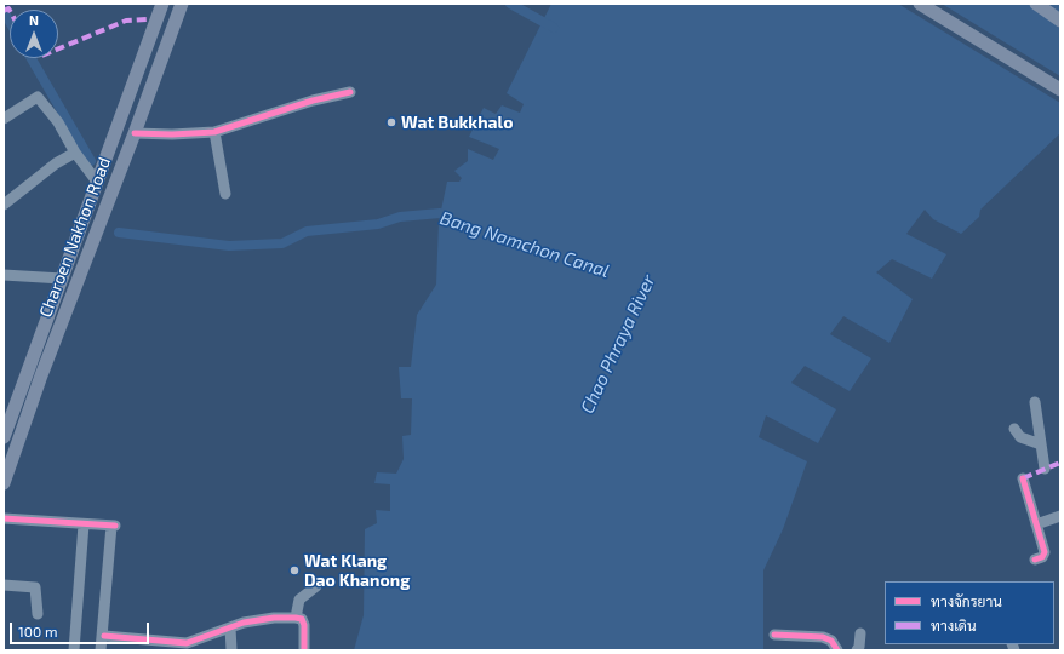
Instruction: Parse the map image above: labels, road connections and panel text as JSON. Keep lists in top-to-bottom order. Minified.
{"streets":{"main road":["Charoen Nakhon Road"]},"water":["Bang Namchon Canal","Chao Phraya River"],"places":["Wat Bukkhalo","Wat Klang Dao Khanong"],"legend":["ทางจักรยาน","ทางเดิน"],"scale_bar":"100 m","north":"top"}
